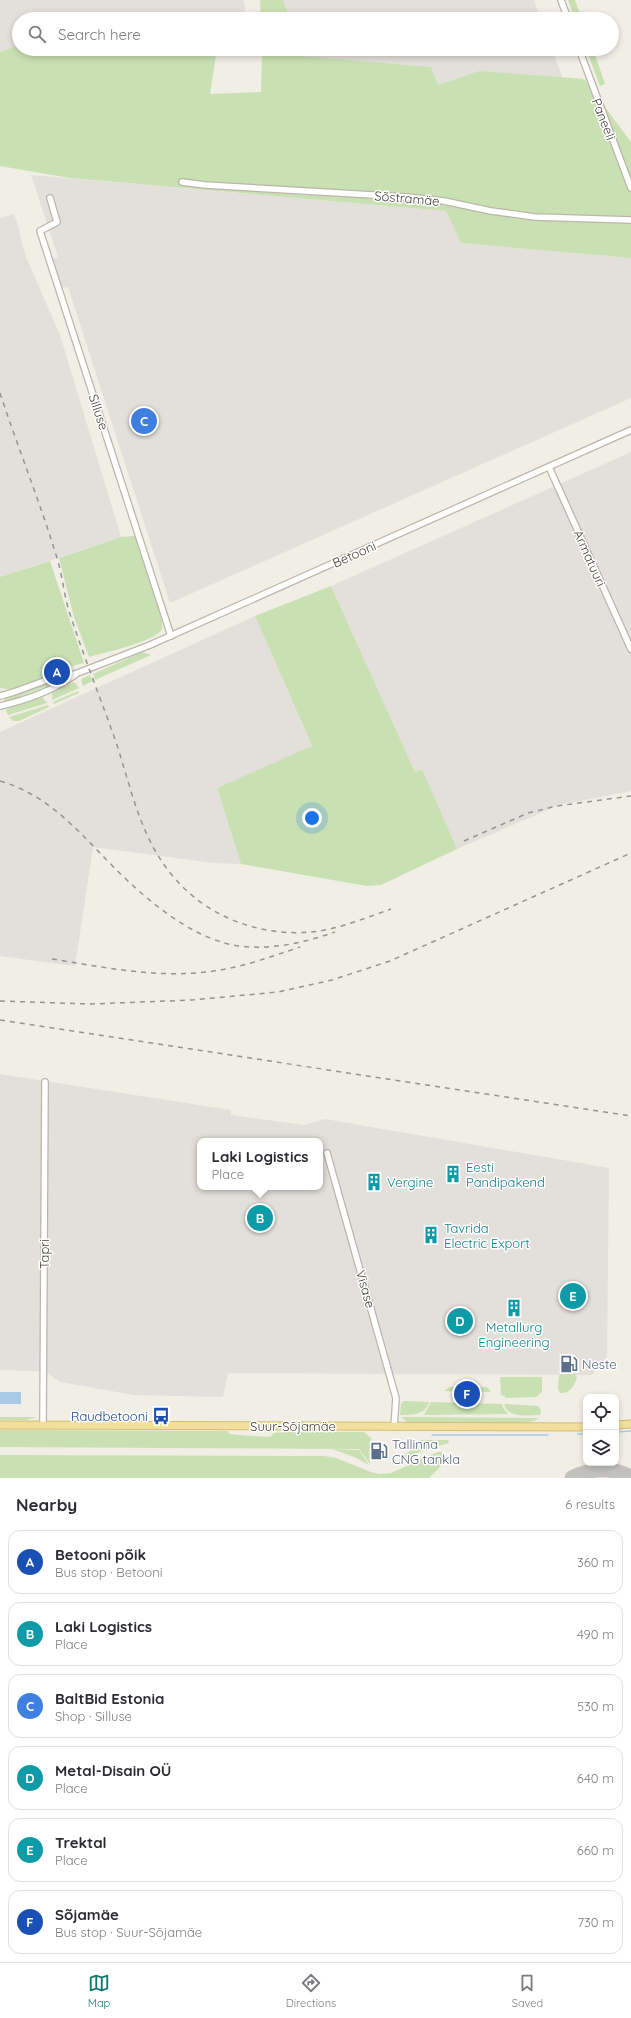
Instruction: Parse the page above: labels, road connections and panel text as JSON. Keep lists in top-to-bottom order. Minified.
{"streets":{"main road":["Suur-Sõjamäe"],"street":["Paneeli","Sõstramäe","Silluse","Betooni","Armatuuri","Tapri","Visase"]},"crossings":[["Silluse","Betooni"],["Betooni","Armatuuri"],["Tapri","Suur-Sõjamäe"],["Visase","Suur-Sõjamäe"]],"places":{"building":["Eesti Pandipakend","Vergine","Tavrida Electric Export","Metallurg Engineering"],"fuel station":["Neste","Tallinna CNG tankla"],"bus stop":["Raudbetooni"]},"page":{"search":"Search here","pins":["C","A","B","E","D","F"],"popup":["Laki Logistics","Place"],"heading":["Nearby","6 results"],"list":[{"mark":"A","name":"Betooni põik","note":"Bus stop · Betooni","value":"360 m"},{"mark":"B","name":"Laki Logistics","note":"Place","value":"490 m"},{"mark":"C","name":"BaltBid Estonia","note":"Shop · Silluse","value":"530 m"},{"mark":"D","name":"Metal-Disain OÜ","note":"Place","value":"640 m"},{"mark":"E","name":"Trektal","note":"Place","value":"660 m"},{"mark":"F","name":"Sõjamäe","note":"Bus stop · Suur-Sõjamäe","value":"730 m"}],"nav":["Map","Directions","Saved"]}}
